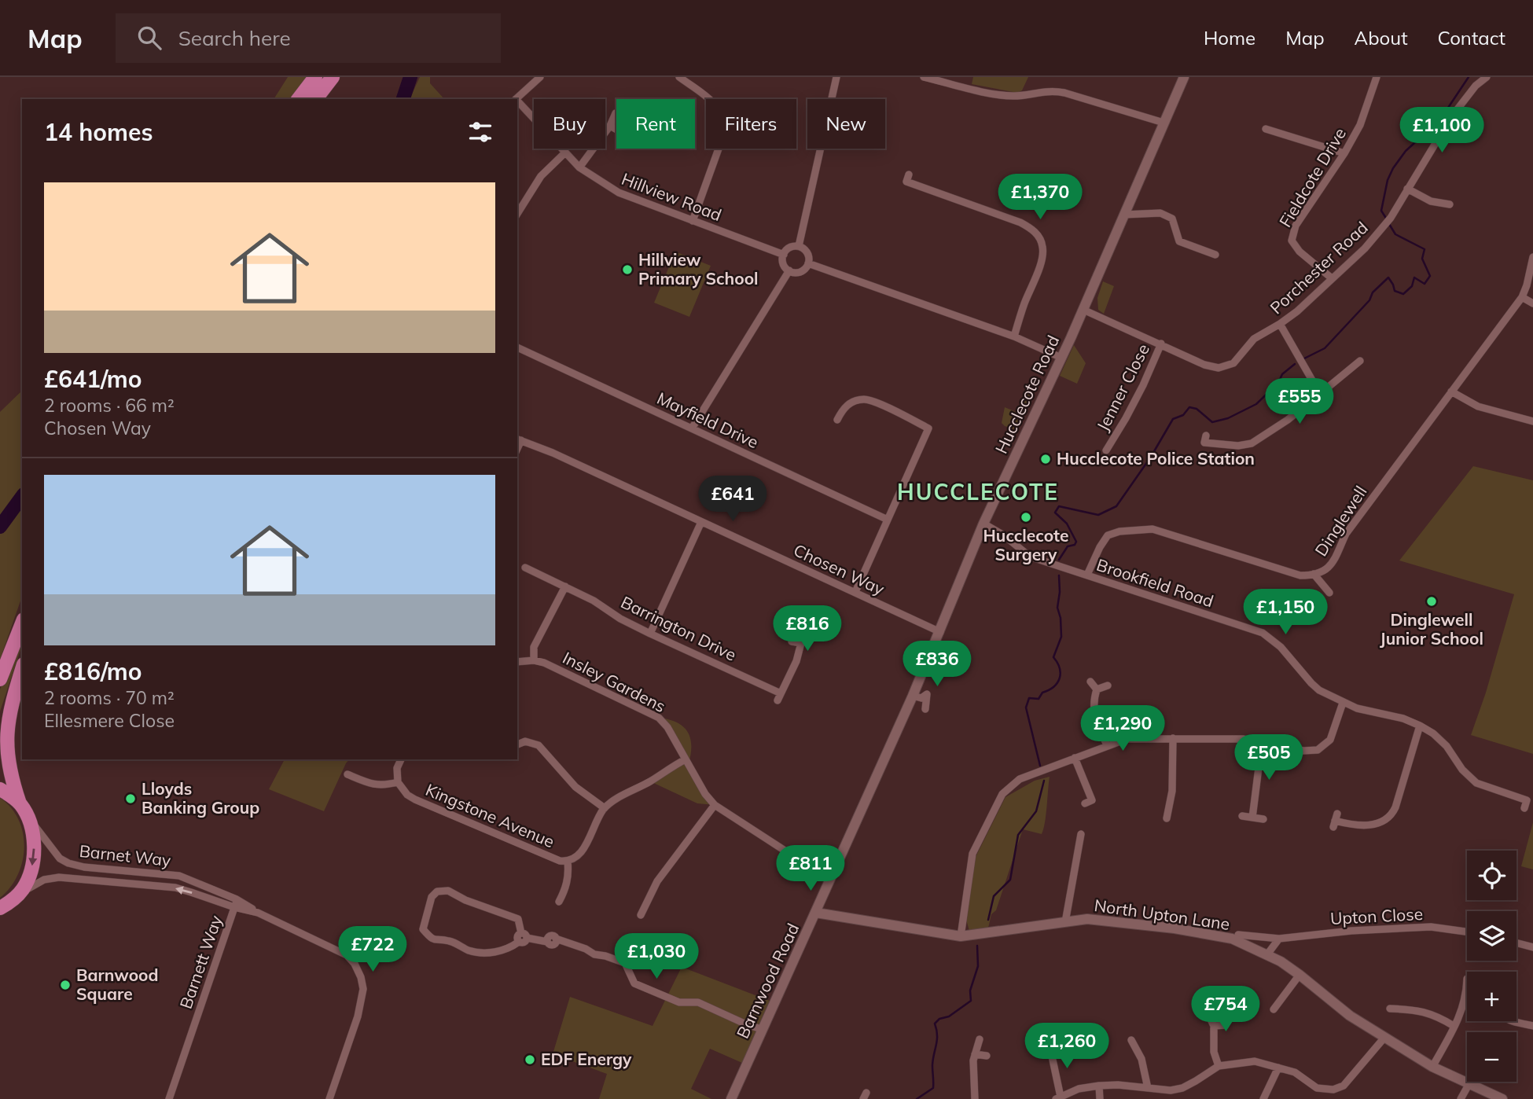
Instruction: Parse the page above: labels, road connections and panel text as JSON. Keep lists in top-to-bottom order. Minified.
{"streets":{"street":["Fieldcote Drive","Hillview Road","Porchester Road","Jenner Close","Hucclecote Road","Mayfield Drive","Dinglewell","Chosen Way","Brookfield Road","Barrington Drive","Insley Gardens","Kingstone Avenue","Barnet Way","North Upton Lane","Upton Close","Barnett Way","Barnwood Road"]},"crossings":[["Fieldcote Drive","Porchester Road"],["Porchester Road","Jenner Close"],["Porchester Road","Hucclecote Road"],["Hucclecote Road","Chosen Way"],["Hucclecote Road","Brookfield Road"],["Hucclecote Road","Insley Gardens"],["Hucclecote Road","Barnwood Road"],["Dinglewell","Brookfield Road"],["Insley Gardens","Barnwood Road"],["Barnet Way","Barnett Way"],["North Upton Lane","Barnwood Road"]],"districts":["HUCCLECOTE"],"places":["Hillview Primary School","Hucclecote Police Station","Hucclecote Surgery","Dinglewell Junior School","Lloyds Banking Group","Barnwood Square","EDF Energy"],"page":{"header":"Map","search":"Search here","nav":["Home","Map","About","Contact"],"chip":["Buy","Rent","Filters","New"],"heading":"14 homes","price":["£1,100","£1,370","£555","£641","£1,150","£816","£836","£1,290","£505","£811","£722","£1,030","£754","£1,260"],"list":[{"name":"£641/mo","note":"2 rooms · 66 m² · Chosen Way"},{"name":"£816/mo","note":"2 rooms · 70 m² · Ellesmere Close"}],"map_buttons":["+","−"]}}
